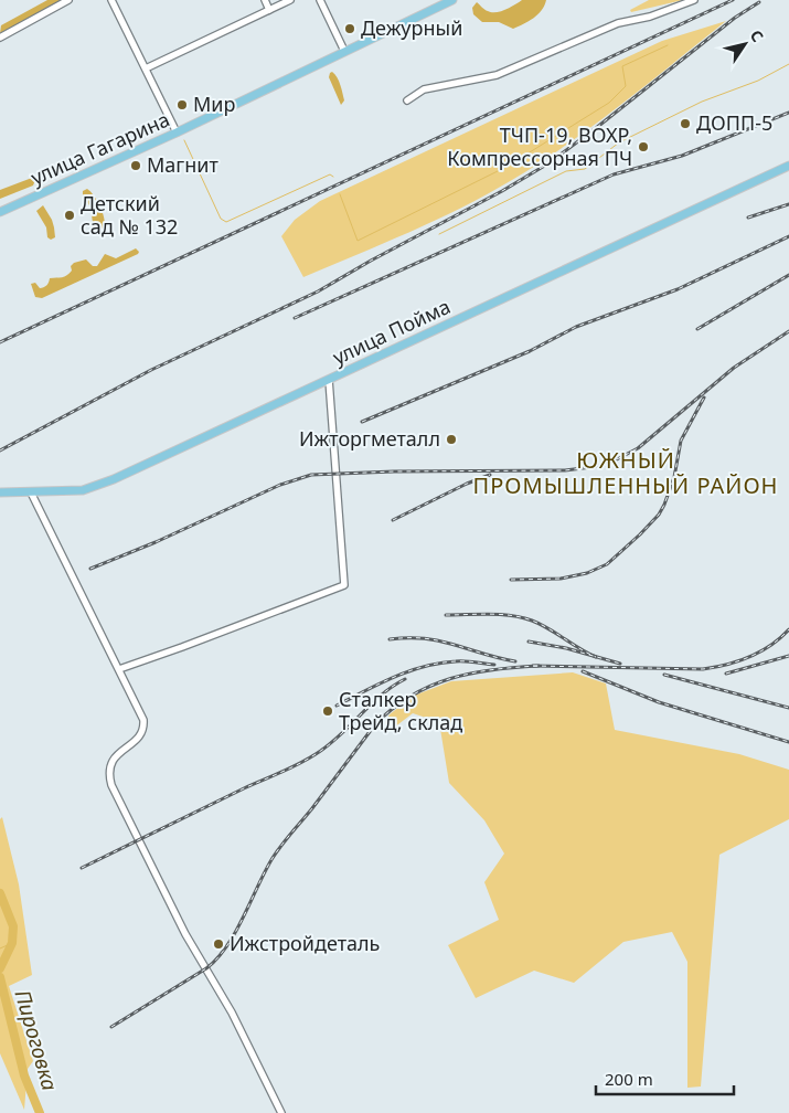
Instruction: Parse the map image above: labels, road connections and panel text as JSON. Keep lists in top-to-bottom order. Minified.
{"streets":{"main road":["улица Гагарина","улица Пойма"]},"districts":["ЮЖНЫЙ ПРОМЫШЛЕННЫЙ РАЙОН"],"water":["Пироговка"],"places":["Дежурный","Мир","ДОПП-5","ТЧП-19, ВОХР, Компрессорная ПЧ","Магнит","Детский сад № 132","Ижторгметалл","Сталкер Трейд, склад","Ижстройдеталь"],"scale_bar":"200 m","north":"top right"}
